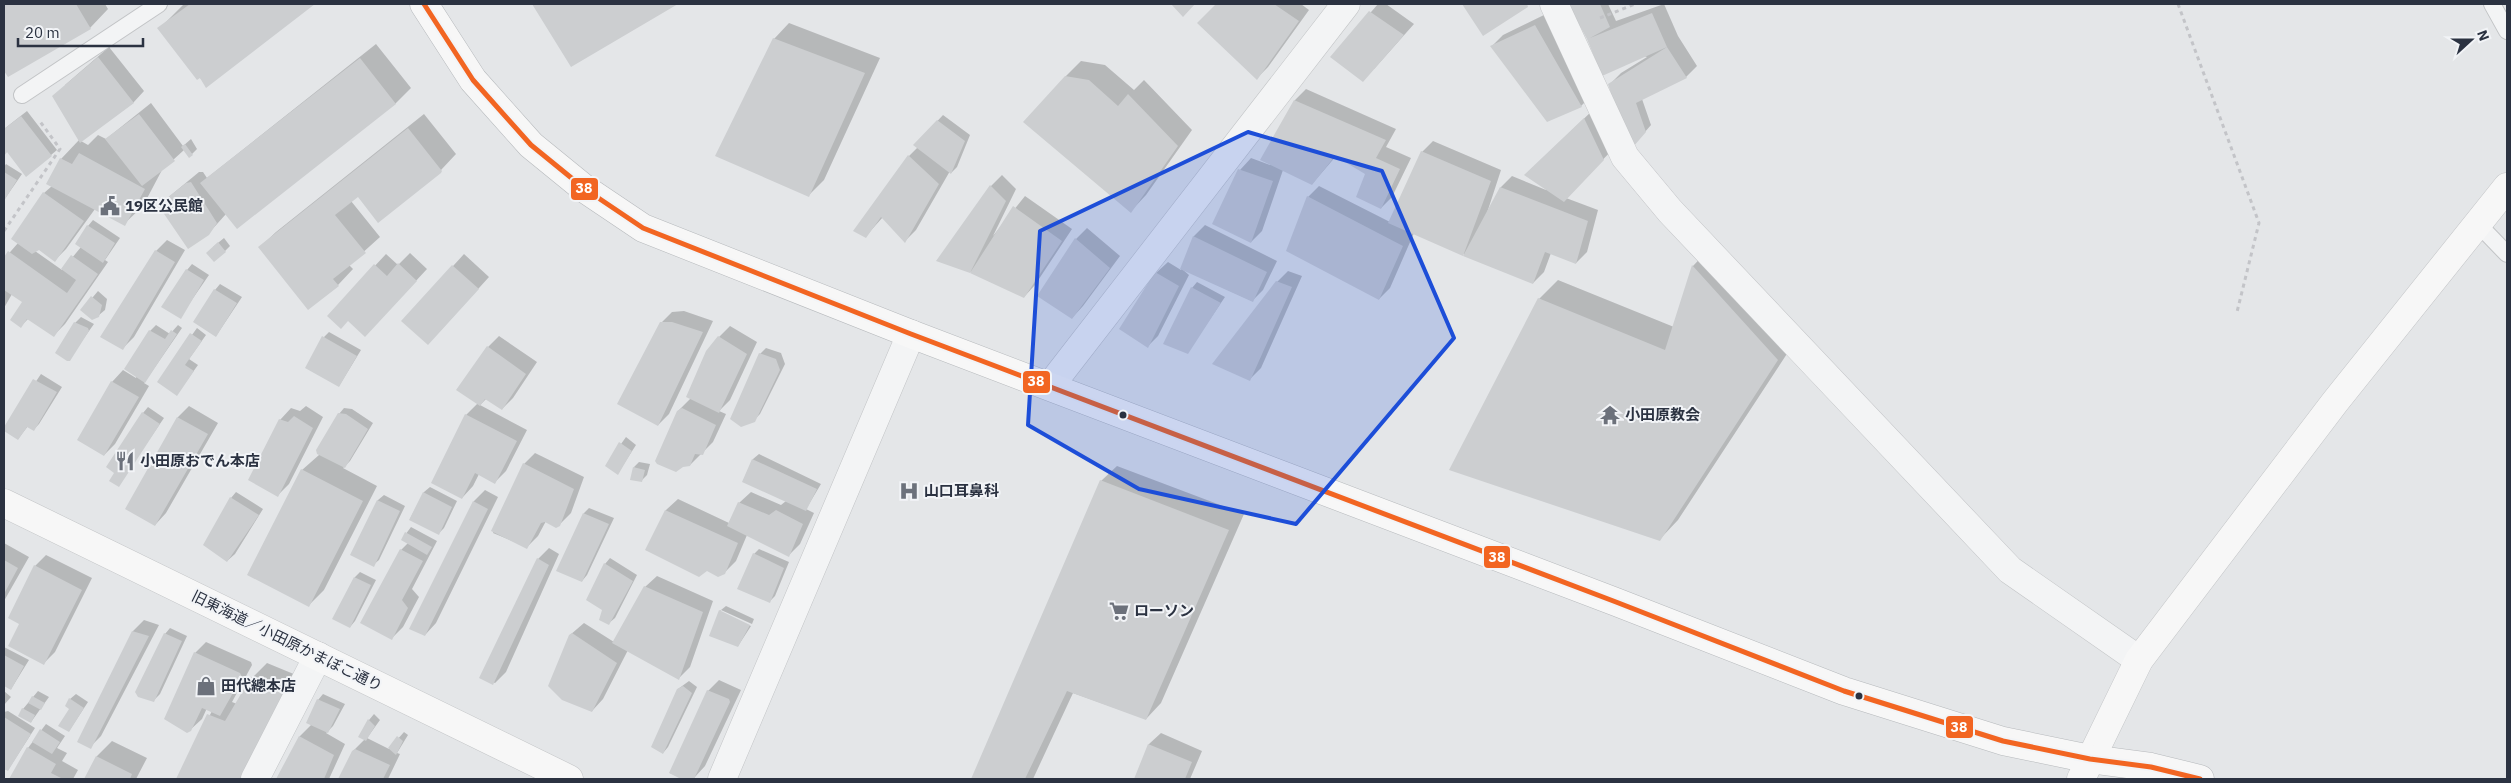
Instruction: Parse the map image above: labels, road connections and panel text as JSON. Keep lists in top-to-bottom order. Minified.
{"streets":{"main road":["旧東海道／小田原かまぼこ通り"]},"places":{"public building":["19区公民館"],"temple":["小田原教会"],"restaurant":["小田原おでん本店"],"hospital":["山口耳鼻科"],"supermarket":["ローソン"],"shop":["田代總本店"]},"lines":["transit line 38"],"scale_bar":"20 m","north":"right"}
